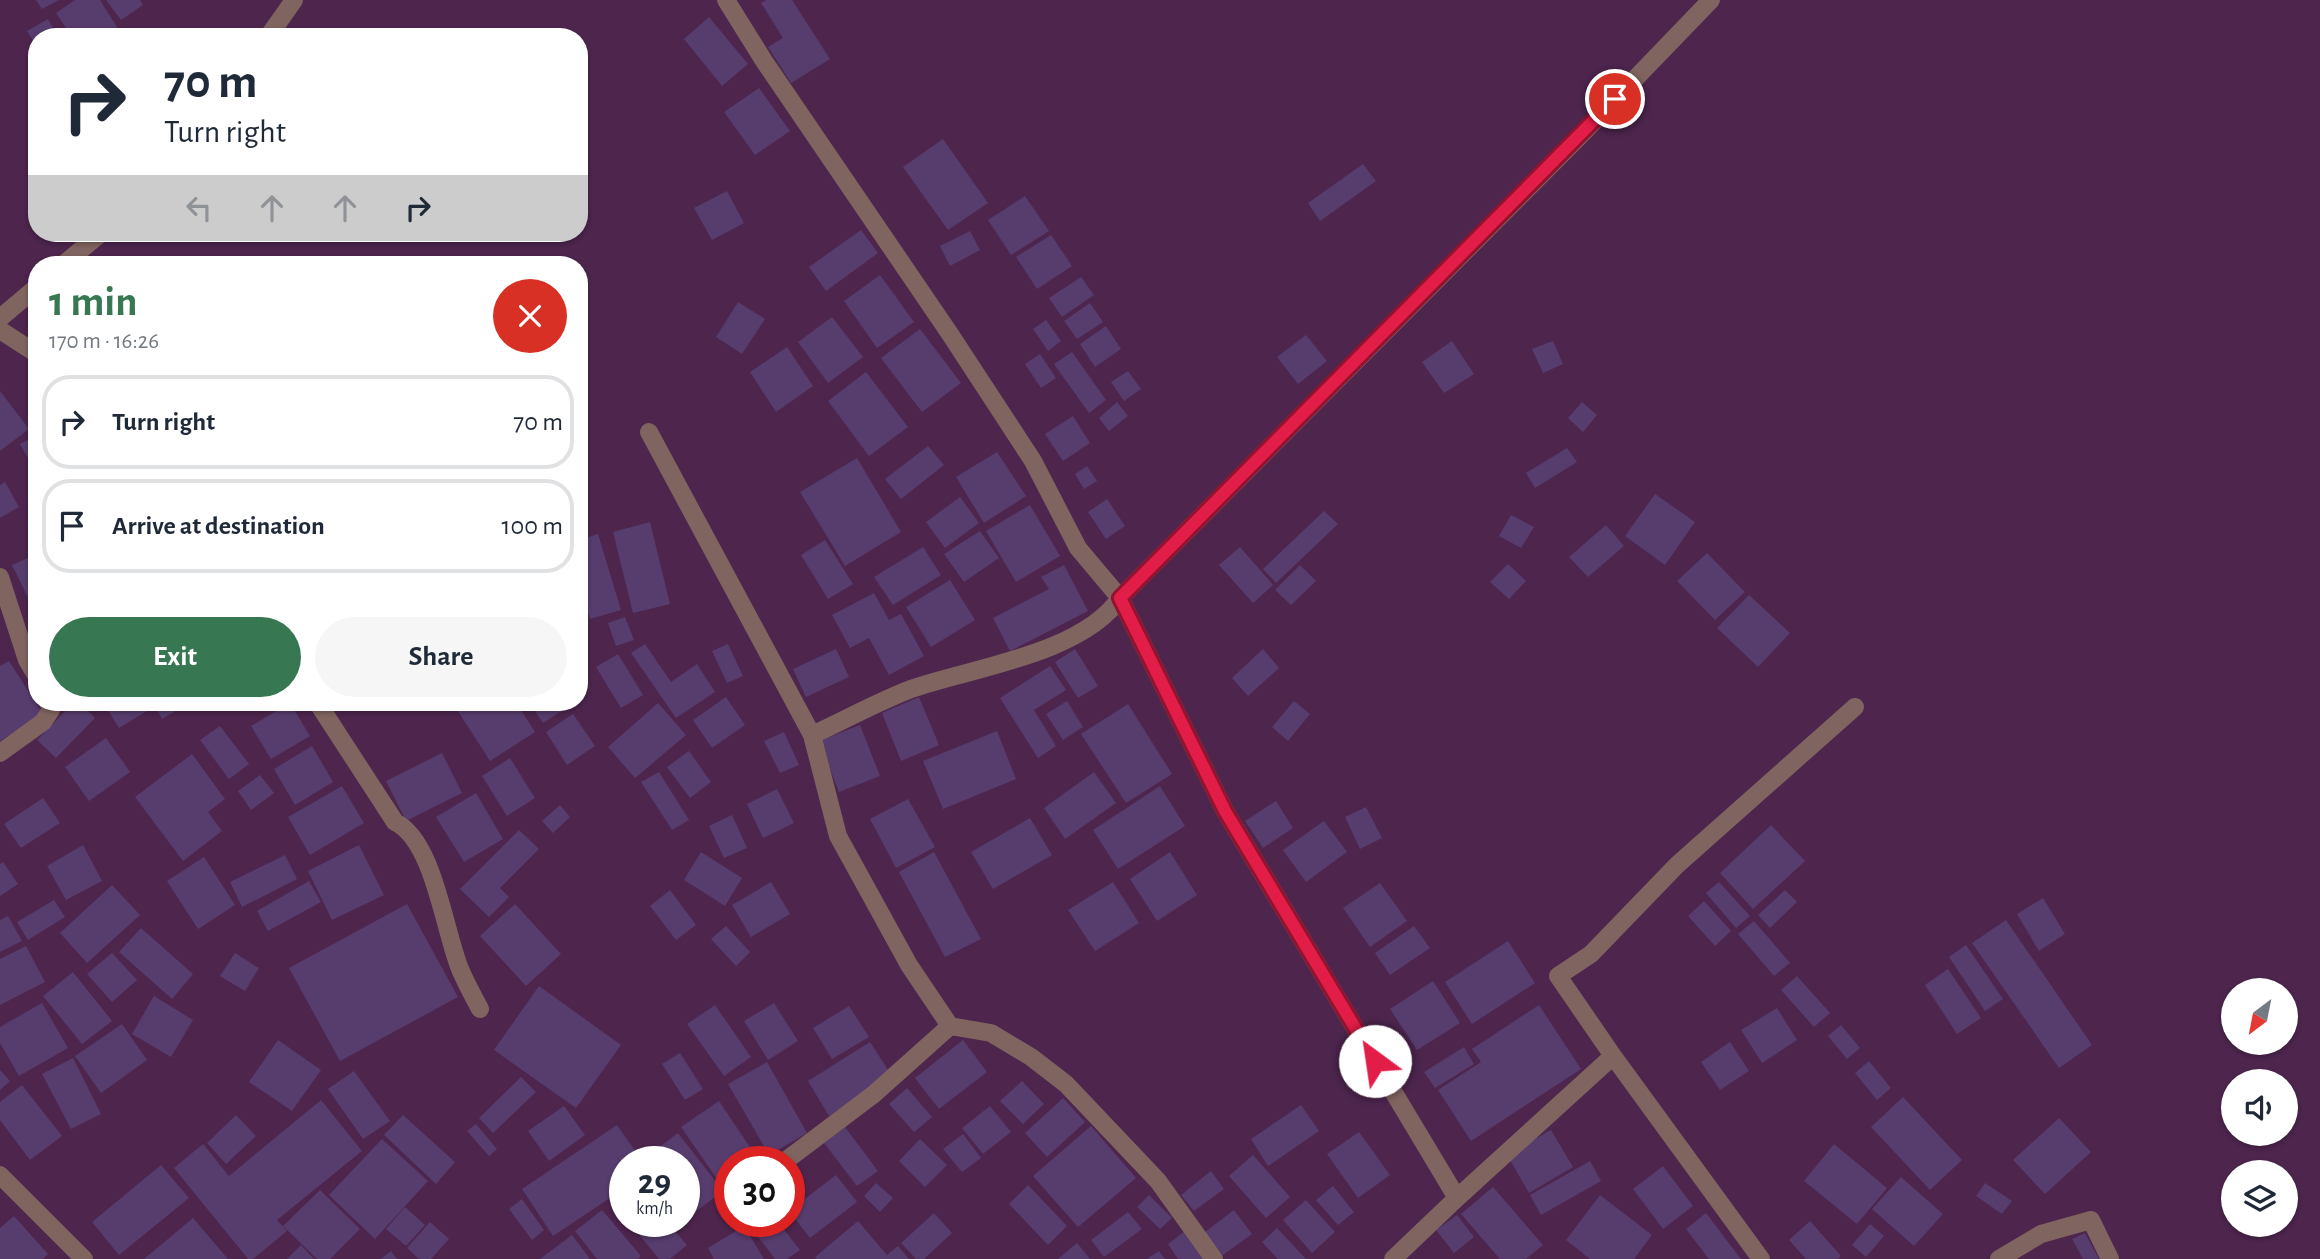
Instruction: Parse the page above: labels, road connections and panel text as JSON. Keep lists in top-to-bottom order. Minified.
{"north":"bottom left","page":{"turn":["70 m","Turn right"],"heading":["1 min","170 m · 16:26"],"list":[{"name":"Turn right","value":"70 m"},{"name":"Arrive at destination","value":"100 m"}],"buttons":["Exit","Share"],"speed":"29 km/h","limit":"30"}}
